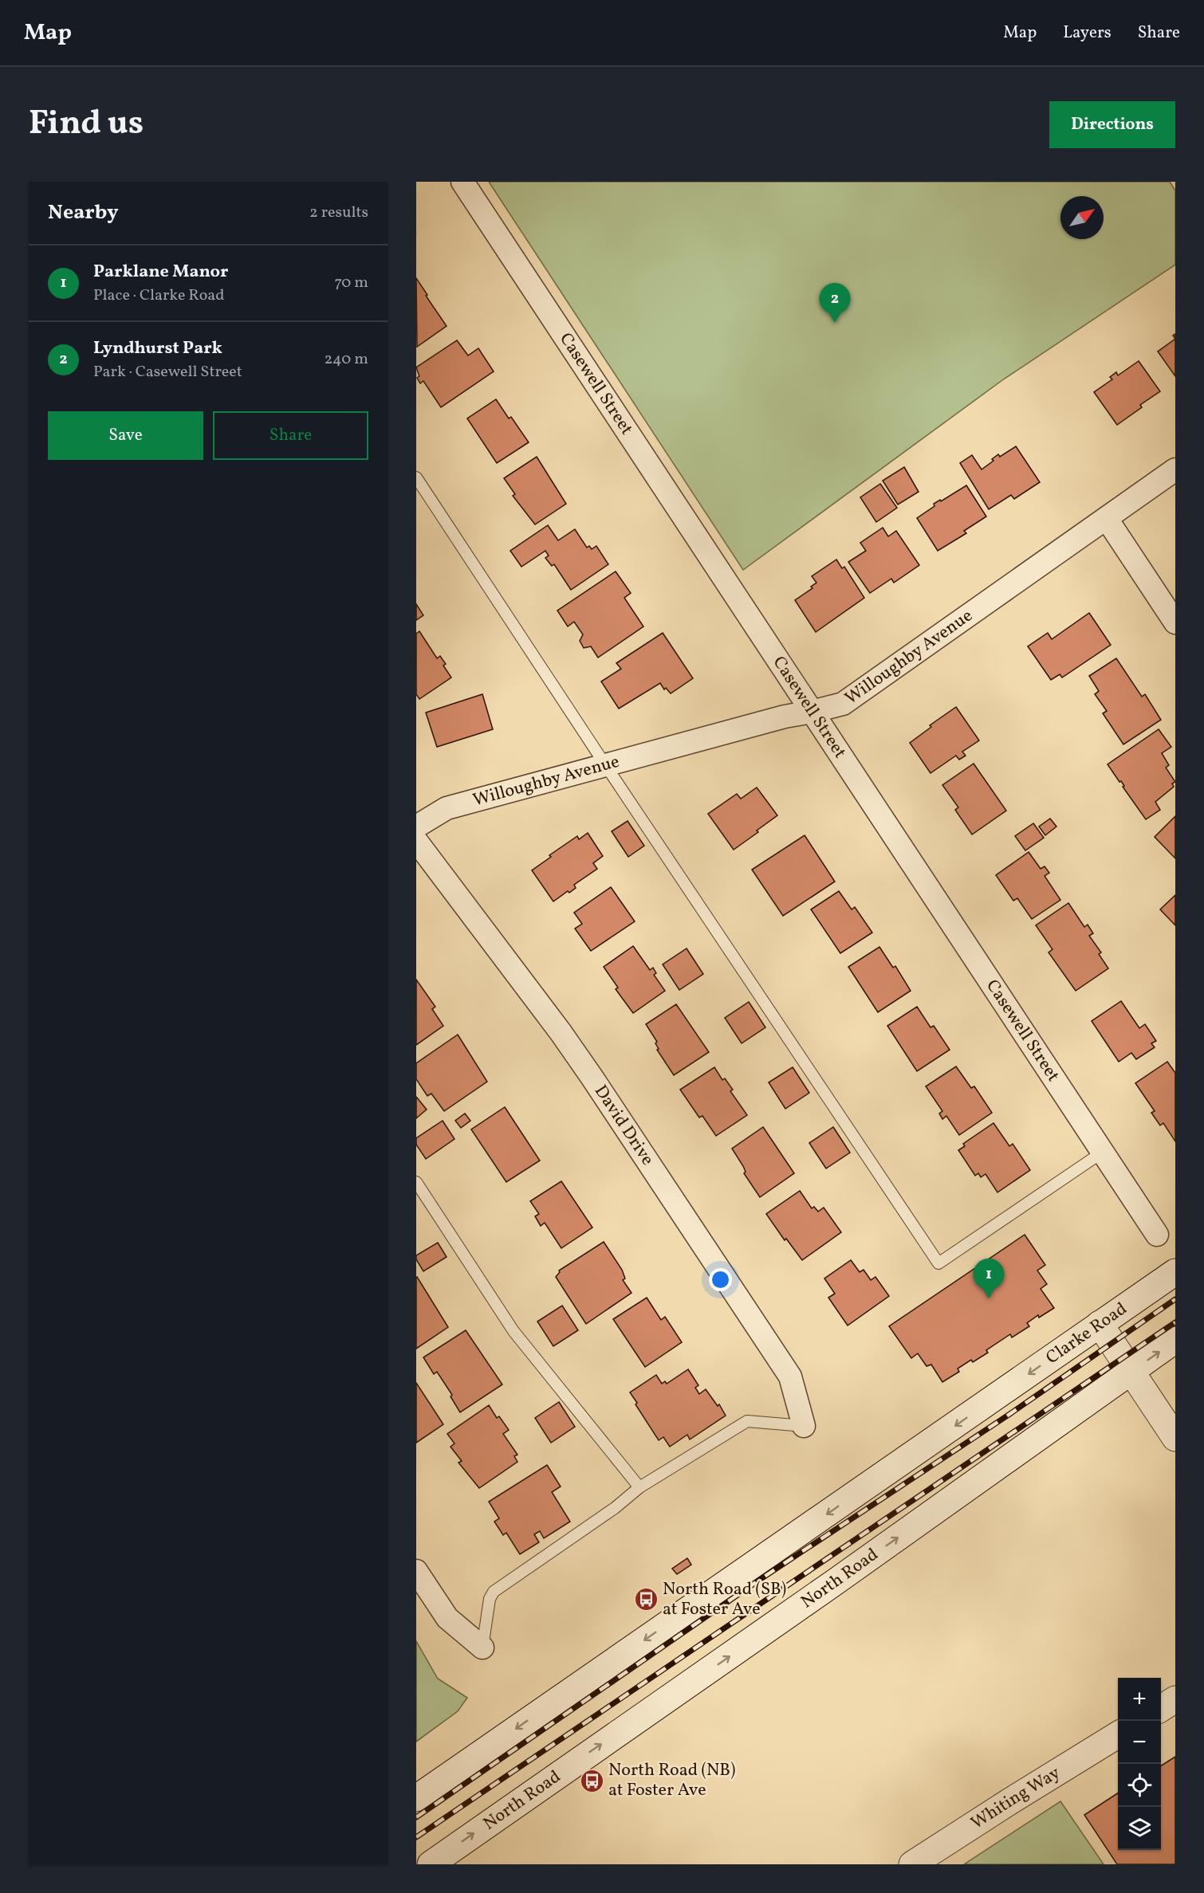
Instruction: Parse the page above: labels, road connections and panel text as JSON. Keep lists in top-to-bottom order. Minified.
{"streets":{"main road":["Clarke Road","North Road","Whiting Way"],"street":["Casewell Street","Willoughby Avenue","David Drive"]},"crossings":[["Casewell Street","Willoughby Avenue"]],"one_way":["Clarke Road","North Road"],"places":{"bus stop":["North Road (SB) at Foster Ave","North Road (NB) at Foster Ave"]},"north":"top right","page":{"header":"Map","nav":["Map","Layers","Share"],"title":"Find us","buttons":["Directions",["Save","Share"]],"heading":["Nearby","2 results"],"list":[{"mark":"1","name":"Parklane Manor","note":"Place · Clarke Road","value":"70 m"},{"mark":"2","name":"Lyndhurst Park","note":"Park · Casewell Street","value":"240 m"}],"pins":["2","1"],"map_buttons":["+","−"]}}
